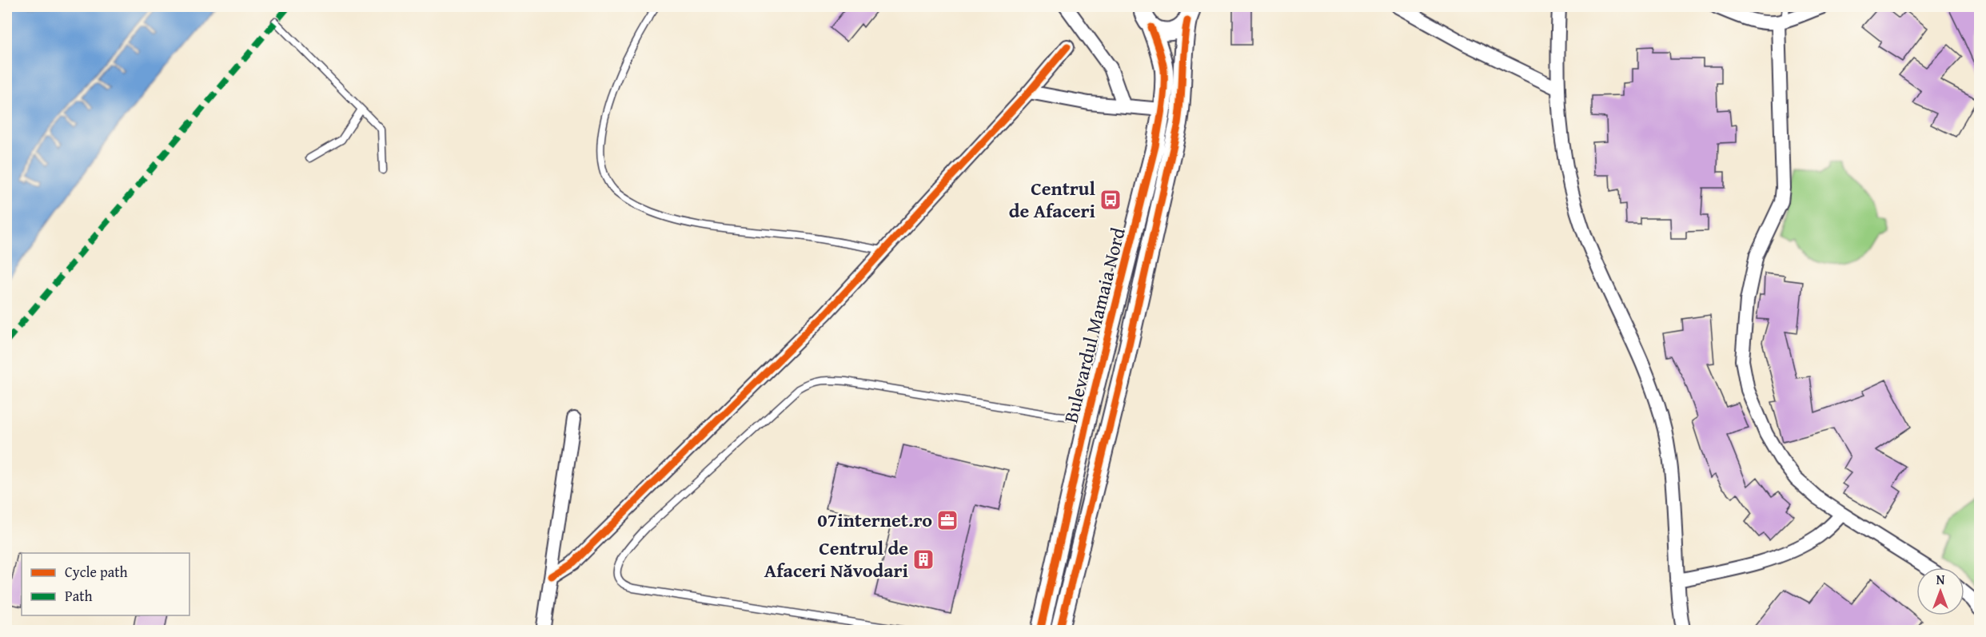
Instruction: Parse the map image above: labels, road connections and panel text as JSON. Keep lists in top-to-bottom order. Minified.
{"streets":{"main road":["Bulevardul Mamaia Nord"]},"places":{"bus stop":["Centrul de Afaceri"],"office":["07internet.ro"],"building":["Centrul de Afaceri Năvodari"]},"legend":["Cycle path","Path"],"north":"top"}
